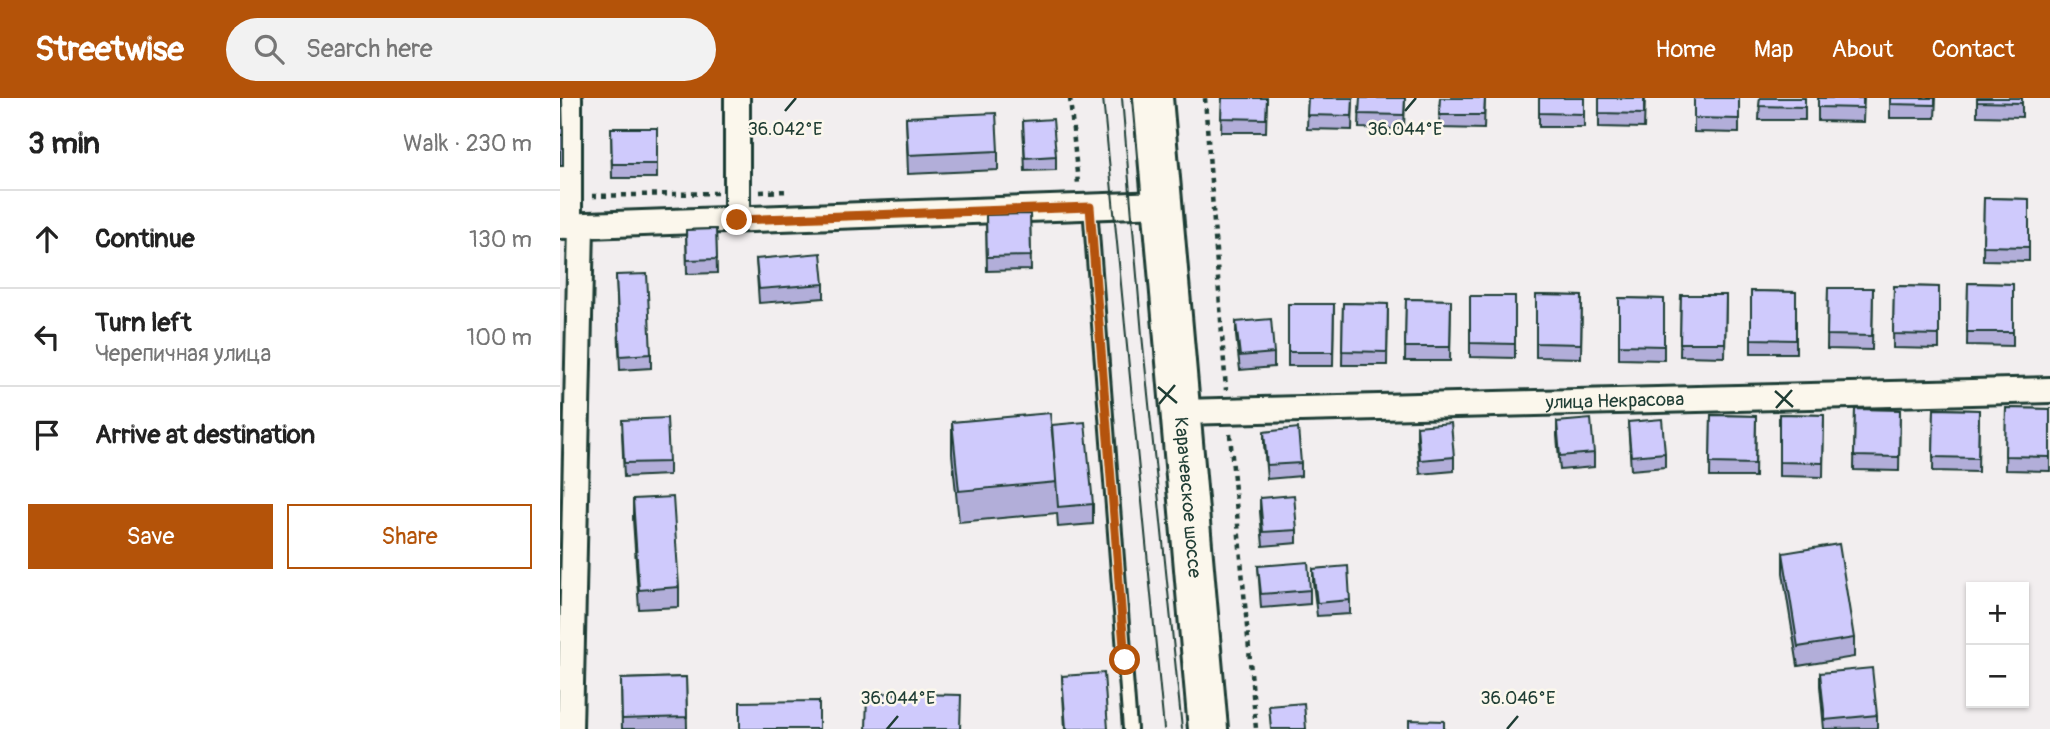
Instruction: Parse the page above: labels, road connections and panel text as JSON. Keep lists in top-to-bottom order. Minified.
{"streets":{"highway":["Карачевское шоссе"],"street":["улица Некрасова"]},"crossings":[["улица Некрасова","Карачевское шоссе"]],"page":{"header":"Streetwise","search":"Search here","nav":["Home","Map","About","Contact"],"heading":["3 min","Walk · 230 m"],"list":[["Continue","130 m"],["Turn left","Черепичная улица","100 m"],"Arrive at destination"],"buttons":["Save","Share"],"map_buttons":["+","−"]},"coordinates":["36.042°E","36.044°E","36.046°E"]}
